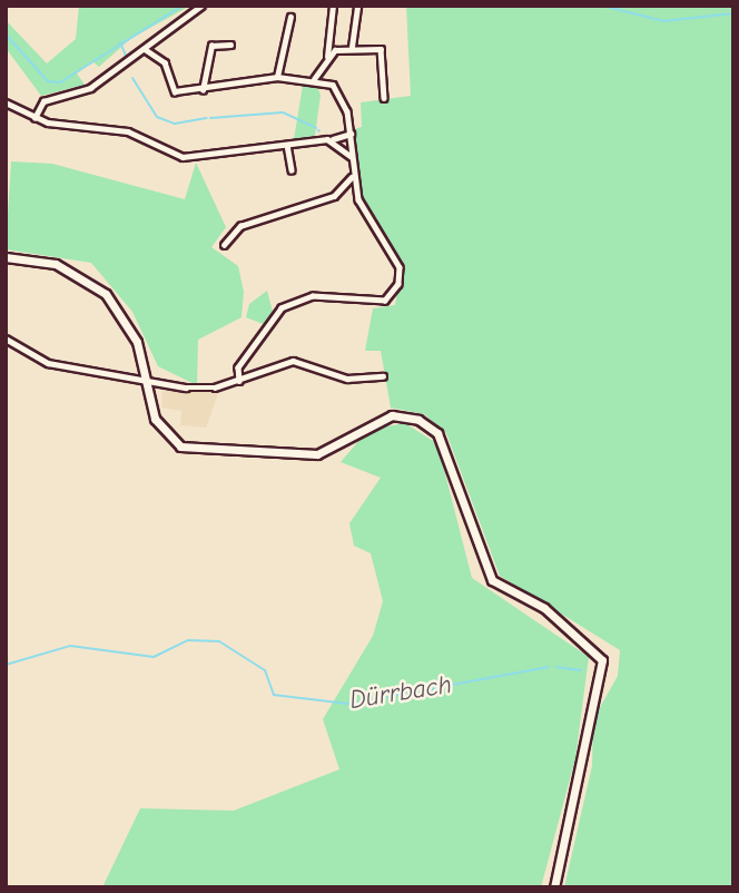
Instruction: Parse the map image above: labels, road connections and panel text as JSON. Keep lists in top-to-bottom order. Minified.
{"water":["Dürrbach"]}
